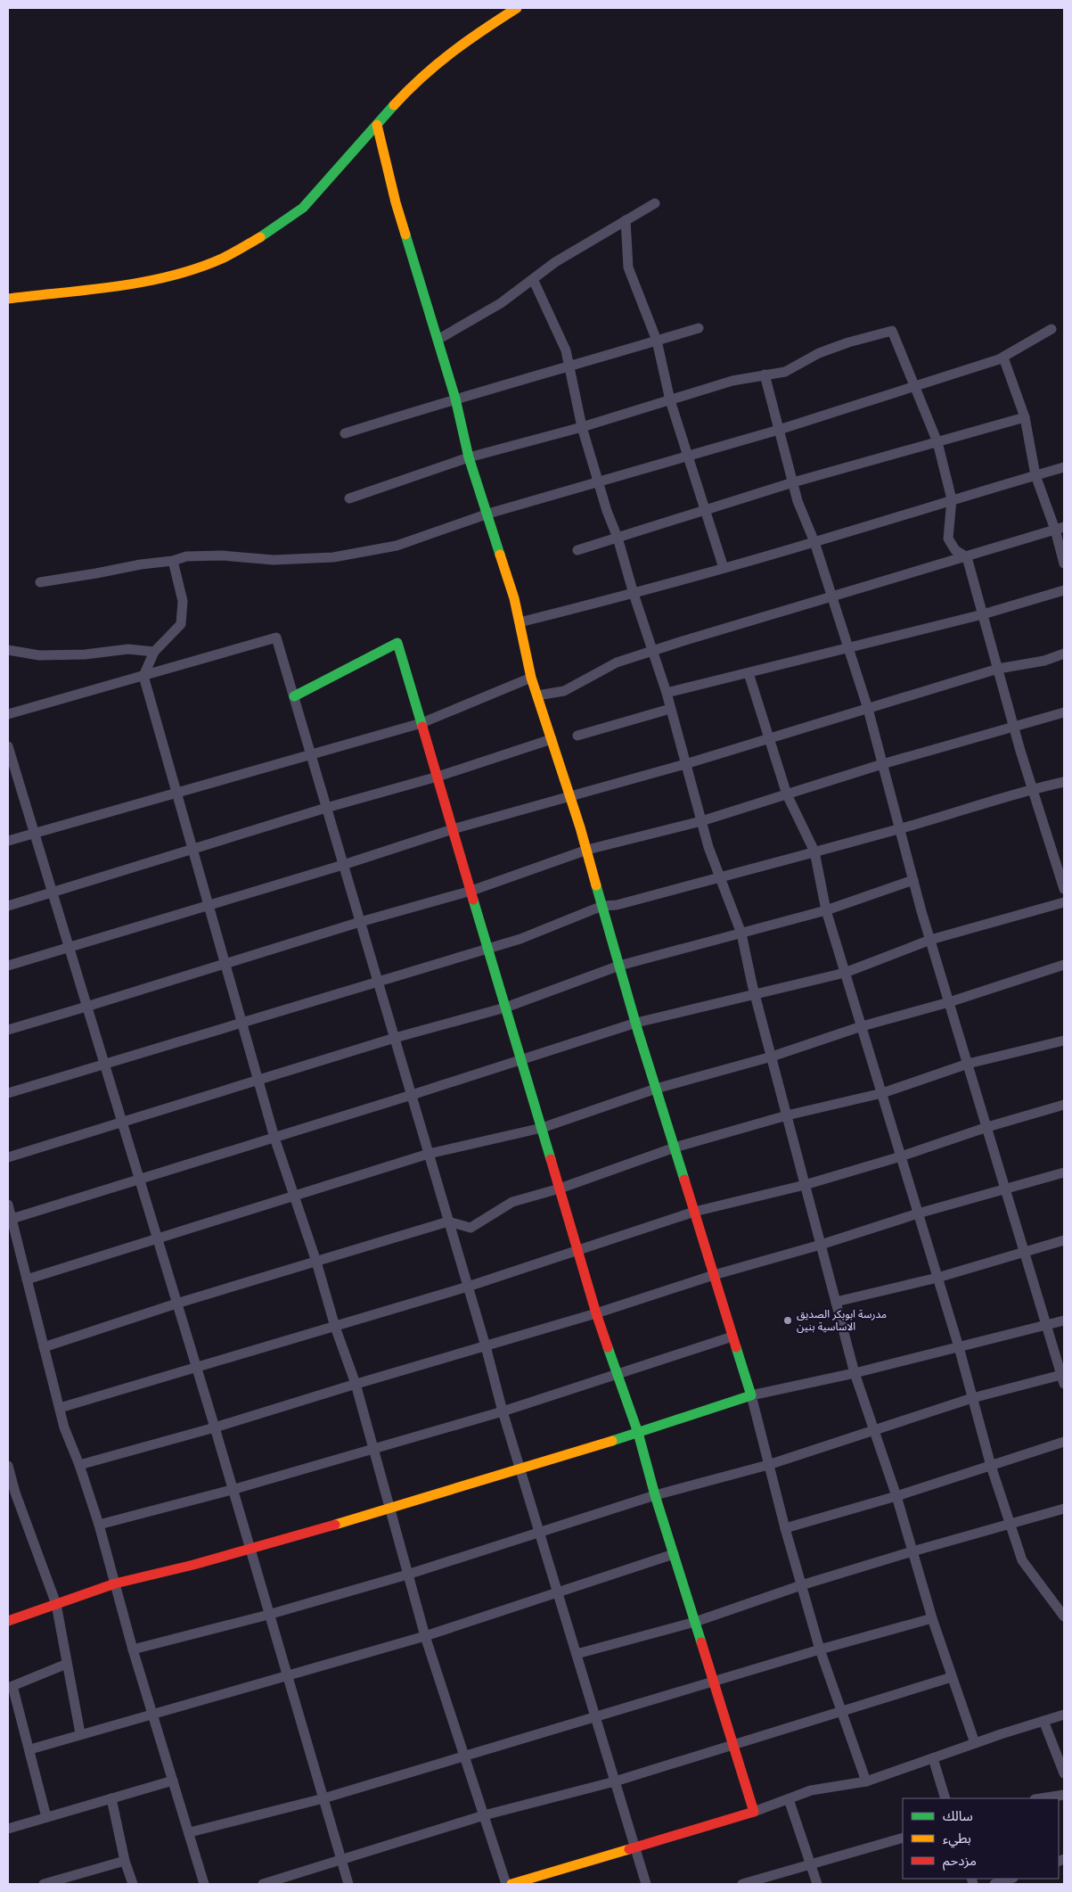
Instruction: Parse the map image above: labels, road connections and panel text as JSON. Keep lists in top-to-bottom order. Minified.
{"places":["مدرسة ابوبكر الصديق الاساسية بنين"],"legend":["سالك","بطيء","مزدحم"]}
